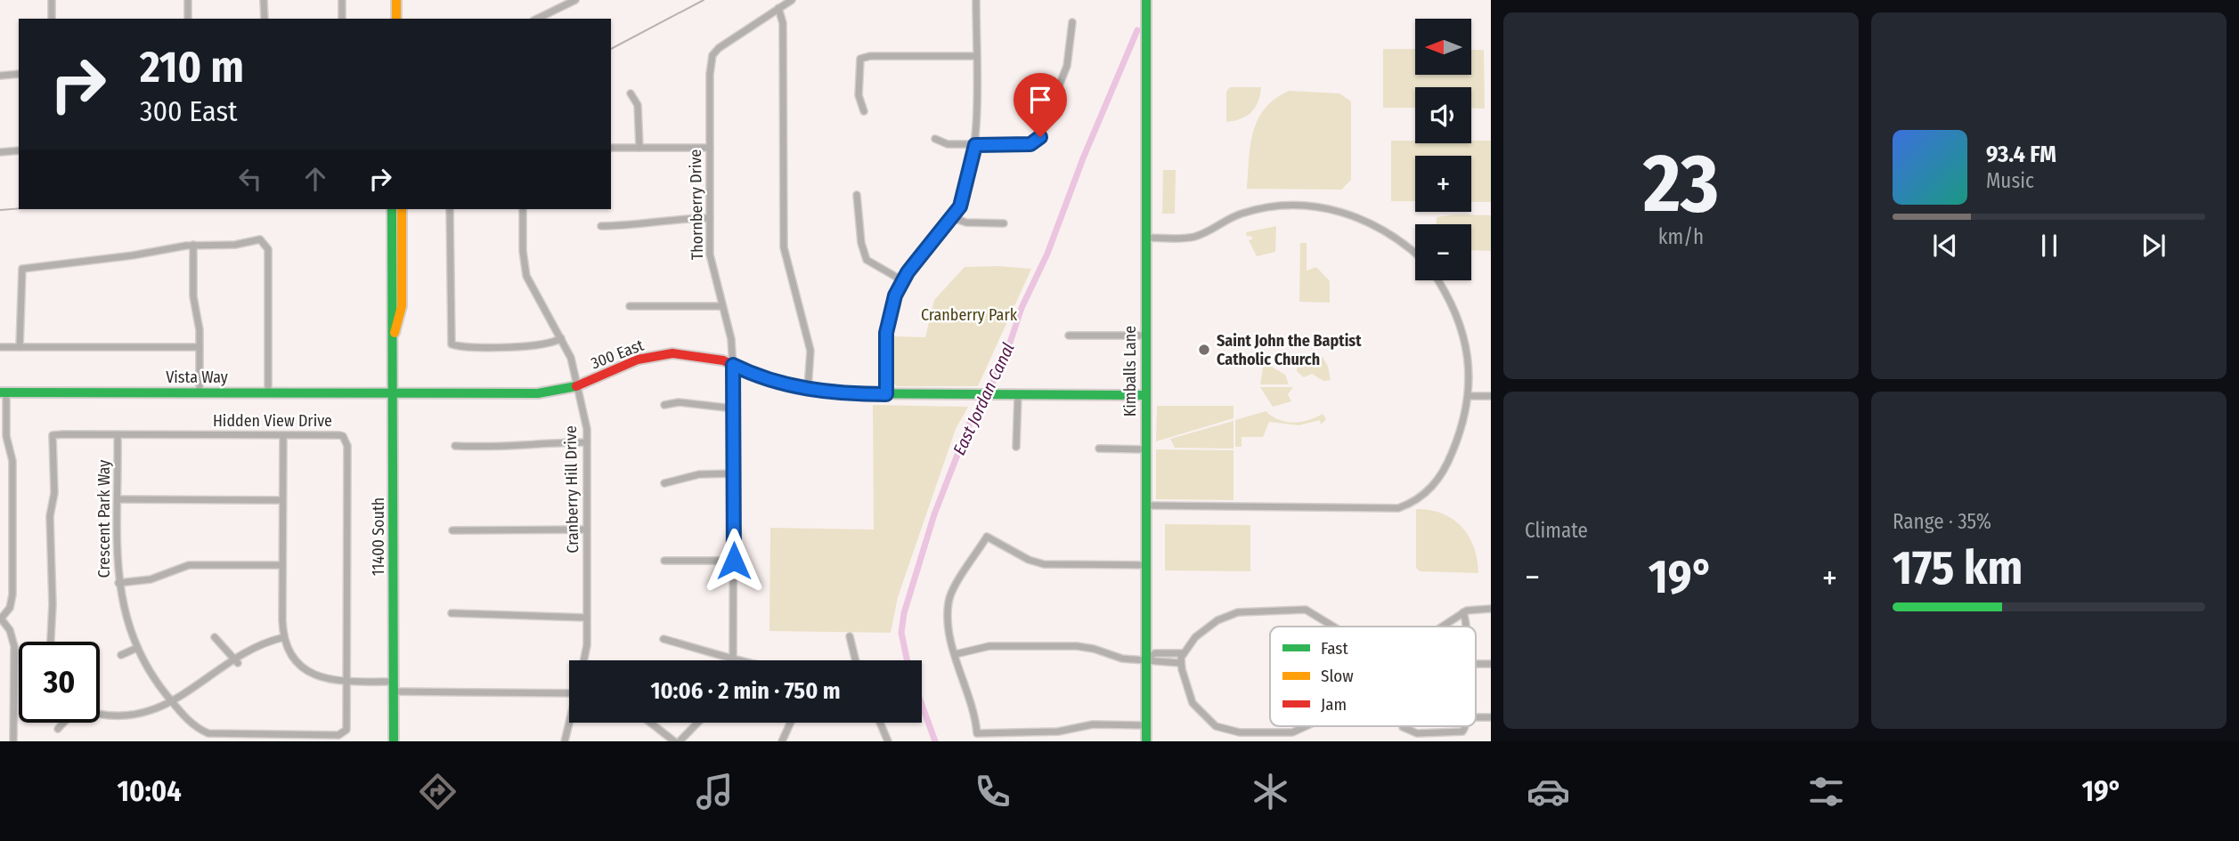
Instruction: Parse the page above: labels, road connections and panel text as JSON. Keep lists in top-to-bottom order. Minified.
{"streets":{"street":["Thornberry Drive","300 East","Kimballs Lane","Vista Way","Hidden View Drive","Cranberry Hill Drive","Crescent Park Way","11400 South"]},"crossings":[["Thornberry Drive","300 East"],["300 East","Kimballs Lane"],["300 East","Vista Way"],["300 East","Cranberry Hill Drive"],["300 East","11400 South"],["Vista Way","11400 South"],["Hidden View Drive","Crescent Park Way"]],"water":["East Jordan Canal"],"parks":["Cranberry Park"],"places":["Saint John the Baptist Catholic Church"],"legend":["Fast","Slow","Jam"],"north":"left","page":{"tile":[["23","km/h"],"Climate",["Range · 35%","175 km"]],"map_buttons":["+","−"],"turn":["210 m","300 East"],"song":["93.4 FM","Music"],"heat":["−","19°","+"],"limit":"30","trip":"10:06 · 2 min · 750 m","tabs":["10:04","19°"]}}
